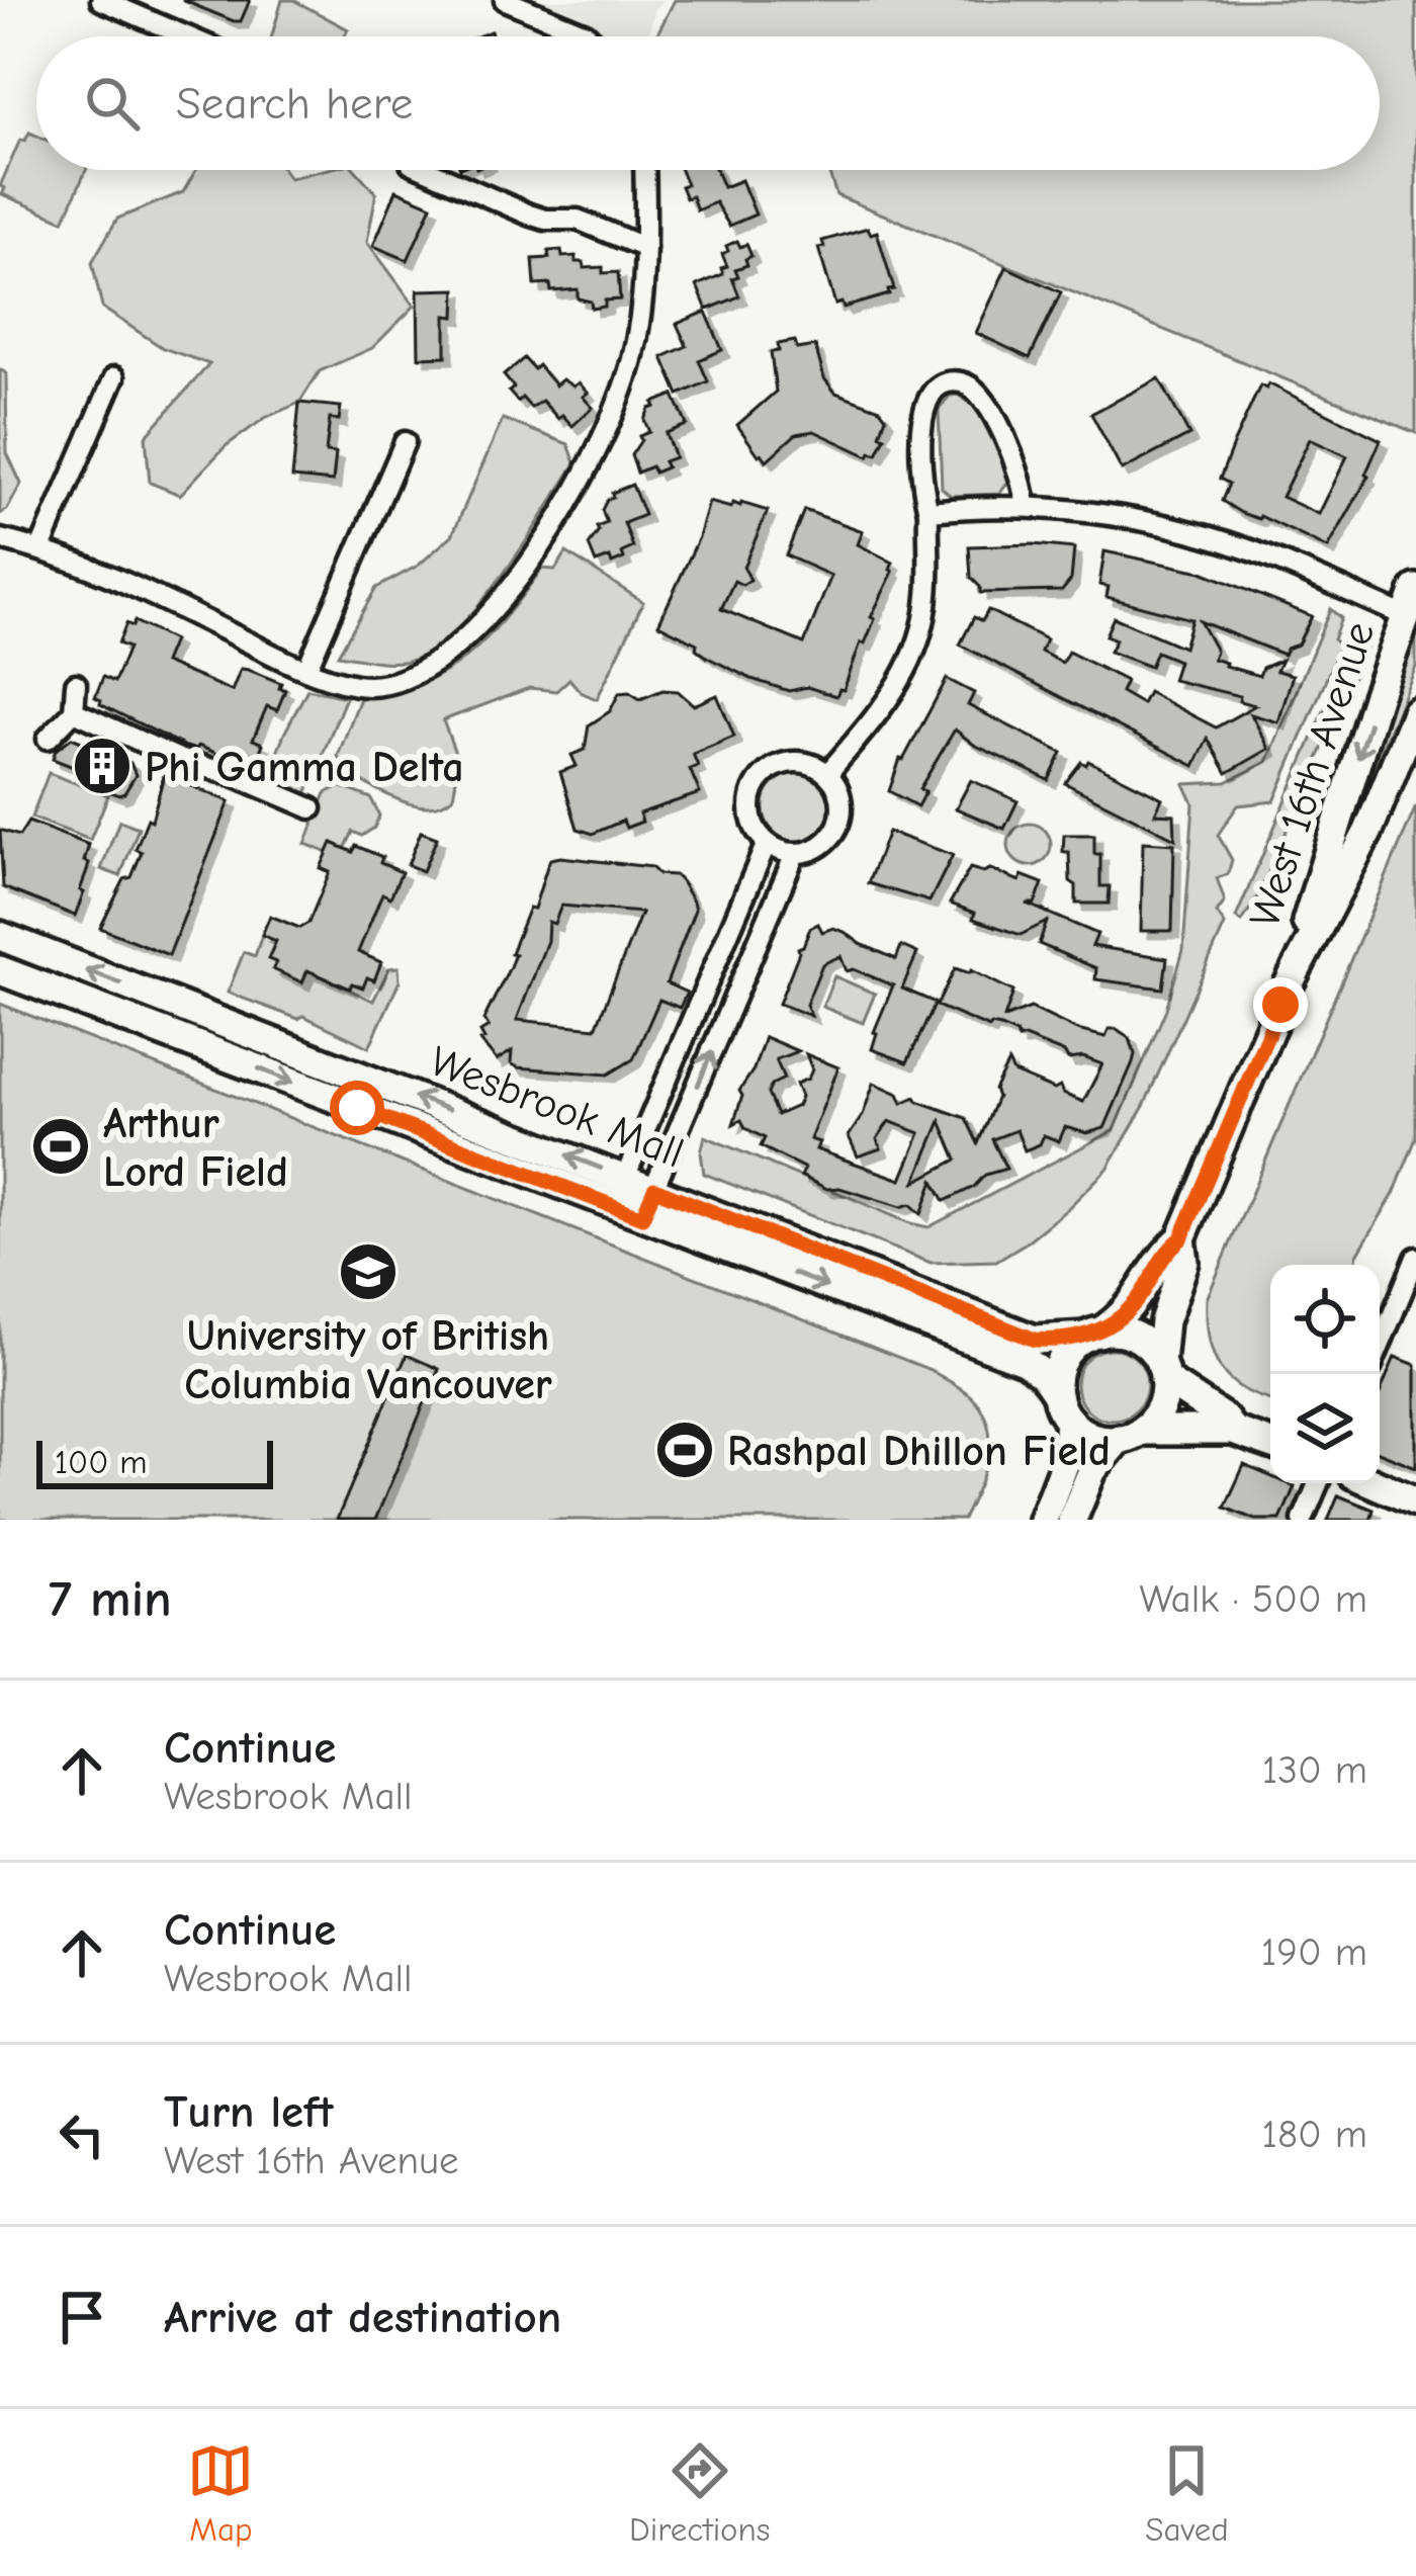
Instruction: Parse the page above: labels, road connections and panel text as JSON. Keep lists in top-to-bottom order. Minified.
{"streets":{"main road":["West 16th Avenue","Wesbrook Mall"]},"crossings":[["West 16th Avenue","Wesbrook Mall"]],"places":{"building":["Phi Gamma Delta"],"sports":["Arthur Lord Field","Rashpal Dhillon Field"],"school or university":["University of British Columbia Vancouver"]},"scale_bar":"100 m","page":{"search":"Search here","scale":"100 m","heading":["7 min","Walk · 500 m"],"list":[["Continue","Wesbrook Mall","130 m"],["Continue","Wesbrook Mall","190 m"],["Turn left","West 16th Avenue","180 m"],"Arrive at destination"],"nav":["Map","Directions","Saved"]}}
